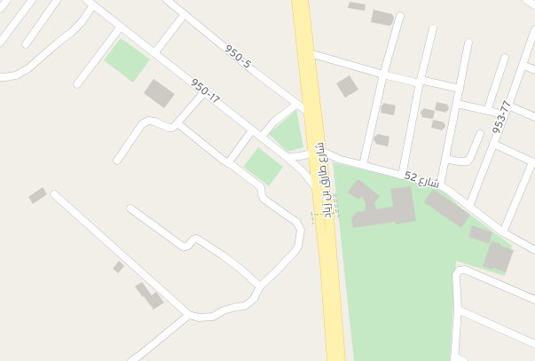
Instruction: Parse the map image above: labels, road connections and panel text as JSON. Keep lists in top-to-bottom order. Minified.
{"streets":{"main road":["شارع طارق بن زياد"],"street":["950-5","950-17","953-77","شارع 52"]},"crossings":[["950-5","شارع طارق بن زياد"],["950-17","شارع طارق بن زياد"],["953-77","شارع 52"],["شارع طارق بن زياد","شارع 52"]]}
